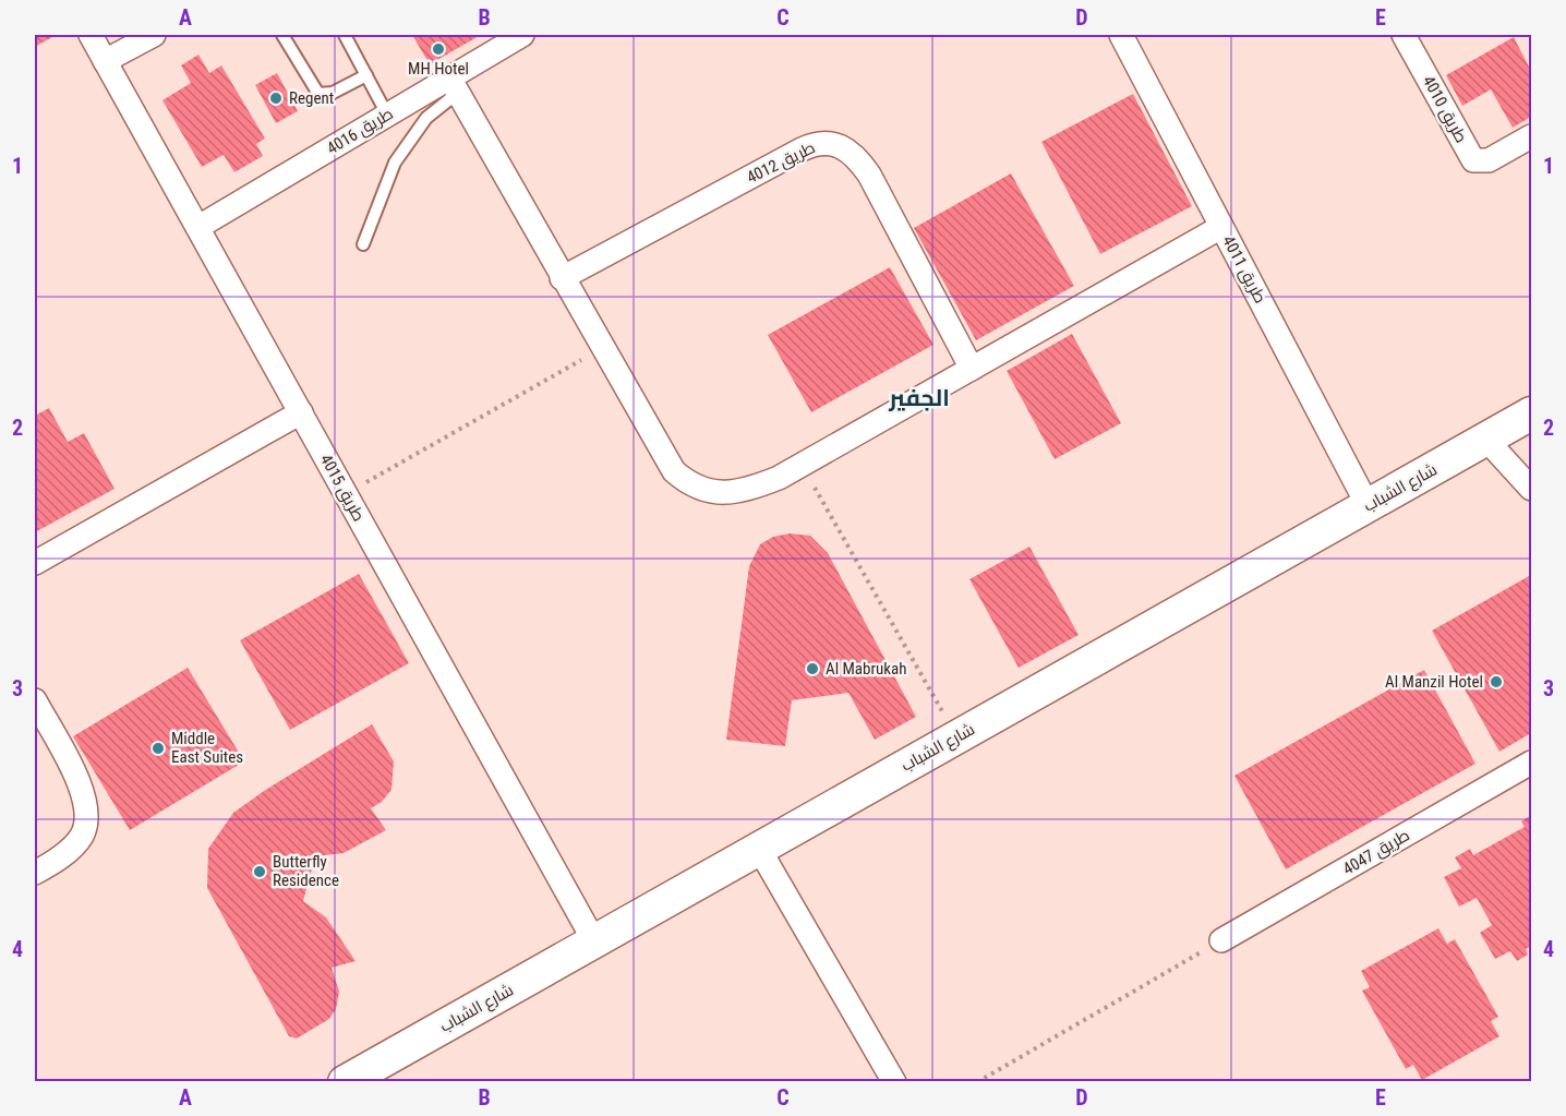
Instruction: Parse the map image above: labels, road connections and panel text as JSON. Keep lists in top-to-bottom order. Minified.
{"streets":{"street":["طريق 4010","طريق 4016","طريق 4012","طريق 4011","طريق 4015","شارع الشباب","طريق 4047"]},"crossings":[["طريق 4016","طريق 4015"],["طريق 4011","شارع الشباب"],["طريق 4015","شارع الشباب"]],"districts":["الجفير"],"places":["MH Hotel","Regent","Al Mabrukah","Al Manzil Hotel","Middle East Suites","Butterfly Residence"],"grid":{"columns":["A","B","C","D","E"],"rows":["1","2","3","4"]}}
